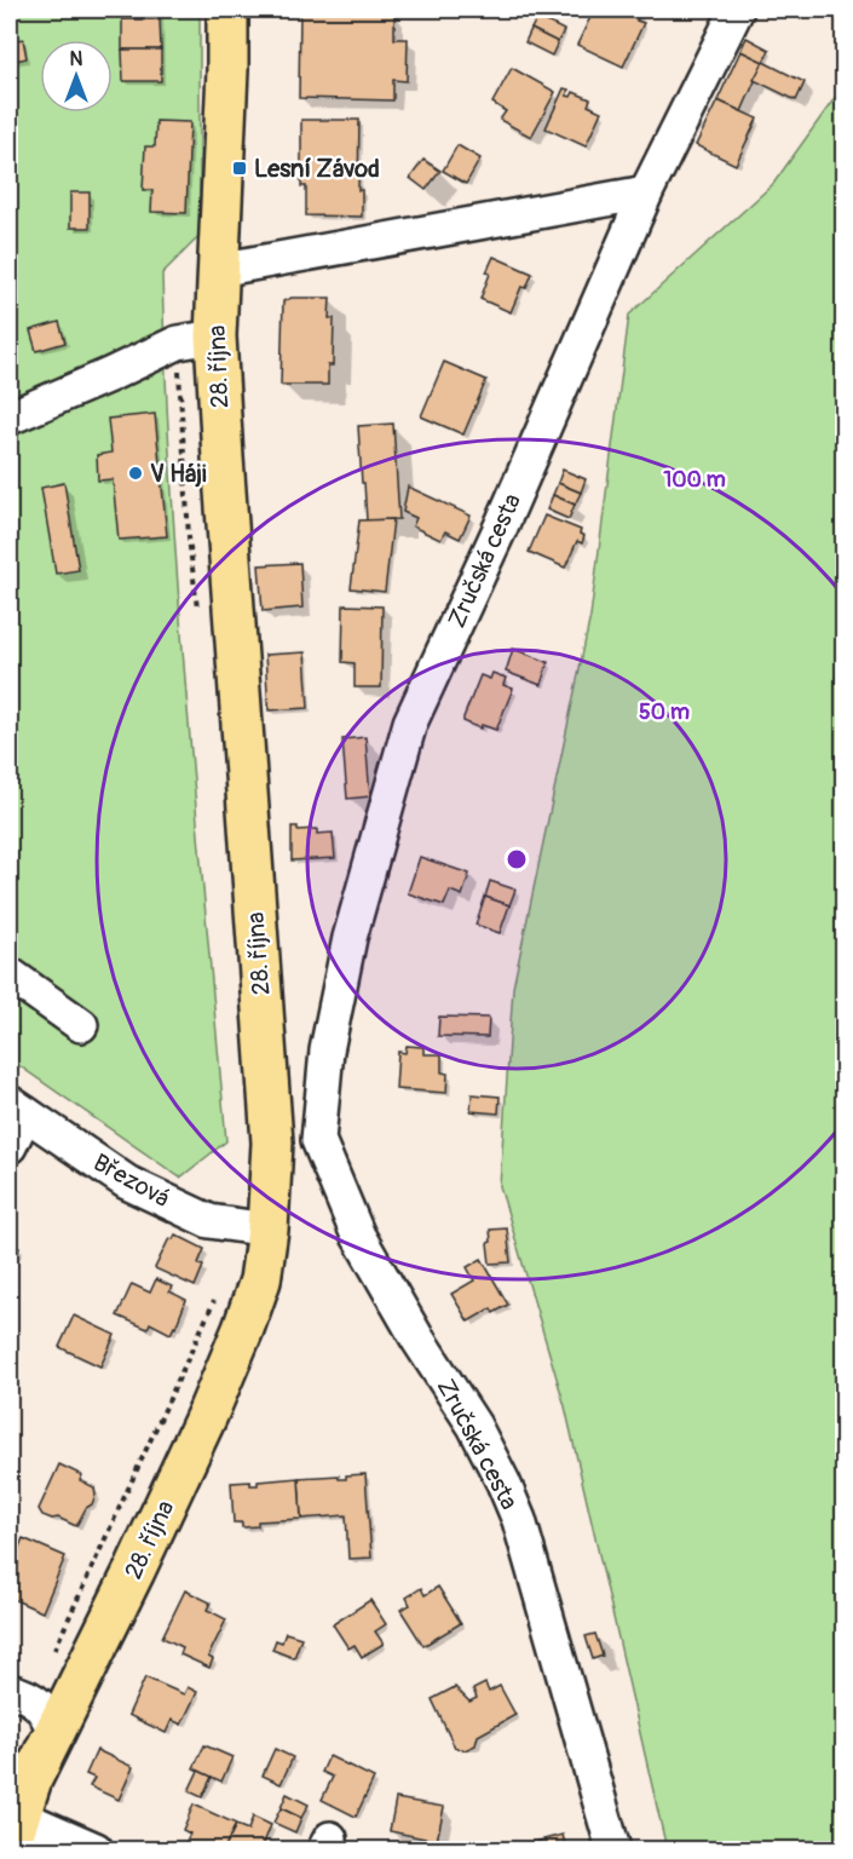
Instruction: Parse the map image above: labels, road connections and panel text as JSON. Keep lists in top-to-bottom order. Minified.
{"streets":{"main road":["28. října"],"street":["Zručská cesta","Březová"]},"crossings":[["28. října","Březová"]],"places":{"transit":["Lesní Závod"],"other":["V Háji"]},"north":"top","rings":["100 m","50 m"]}
